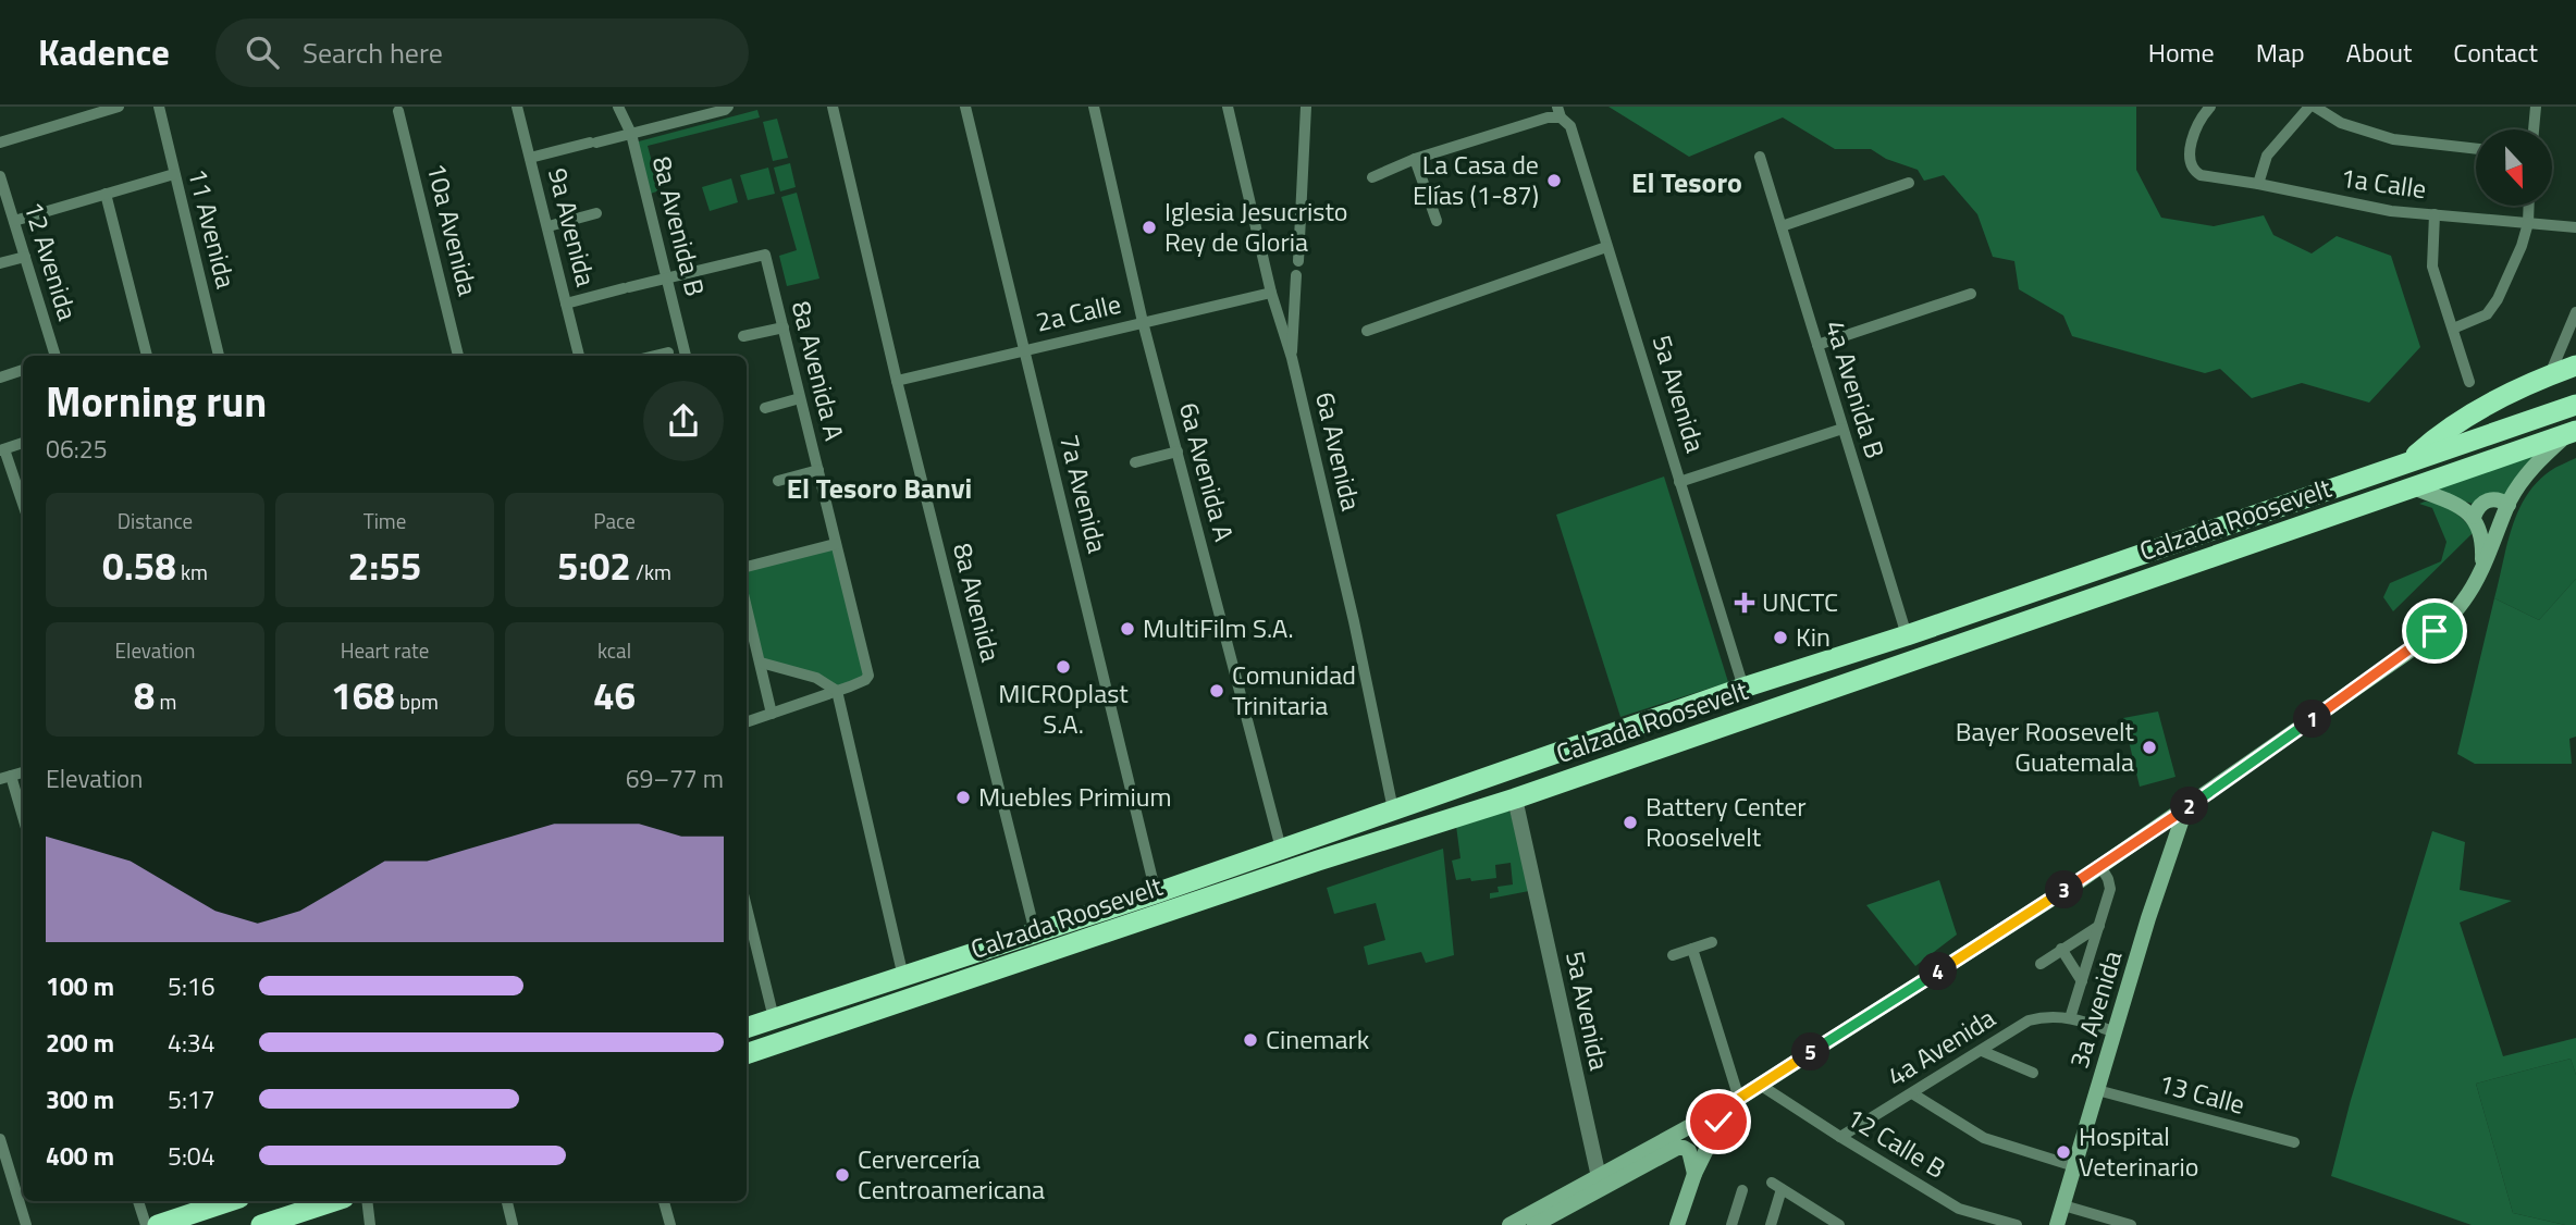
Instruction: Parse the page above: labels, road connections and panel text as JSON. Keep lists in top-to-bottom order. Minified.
{"streets":{"highway":["Calzada Roosevelt"],"main road":["3a Avenida"],"street":["1a Calle","8a Avenida B","9a Avenida","11 Avenida","10a Avenida","12 Avenida","2a Calle","8a Avenida A","4a Avenida B","5a Avenida","6a Avenida","6a Avenida A","7a Avenida","8a Avenida","4a Avenida","13 Calle","12 Calle B"]},"crossings":[["8a Avenida B","8a Avenida A"],["2a Calle","6a Avenida"],["2a Calle","6a Avenida A"],["2a Calle","7a Avenida"],["2a Calle","8a Avenida"],["4a Avenida B","Calzada Roosevelt"],["5a Avenida","Calzada Roosevelt"],["6a Avenida","Calzada Roosevelt"],["6a Avenida A","Calzada Roosevelt"],["7a Avenida","Calzada Roosevelt"],["Calzada Roosevelt","8a Avenida"],["3a Avenida","13 Calle"],["4a Avenida","12 Calle B"]],"districts":["El Tesoro","El Tesoro Banvi"],"places":{"other":["La Casa de Elías (1-87)","Iglesia Jesucristo Rey de Gloria","MultiFilm S.A.","Kin","MICROplast S.A.","Comunidad Trinitaria","Bayer Roosevelt Guatemala","Muebles Primium","Battery Center Rooselvelt","Cinemark","Hospital Veterinario","Cervercería Centroamericana"],"health":["UNCTC"]},"north":"bottom","page":{"header":"Kadence","search":"Search here","nav":["Home","Map","About","Contact"],"heading":["Morning run","06:25"],"stats":[["Distance","0.58 km"],["Time","2:55"],["Pace","5:02 /km"],["Elevation","8 m"],["Heart rate","168 bpm"],["kcal","46"]],"pins":["1","2","3","4","5"],"chart":["Elevation","69–77 m"],"list":[{"name":"100 m","note":"5:16"},{"name":"200 m","note":"4:34"},{"name":"300 m","note":"5:17"},{"name":"400 m","note":"5:04"}]}}
